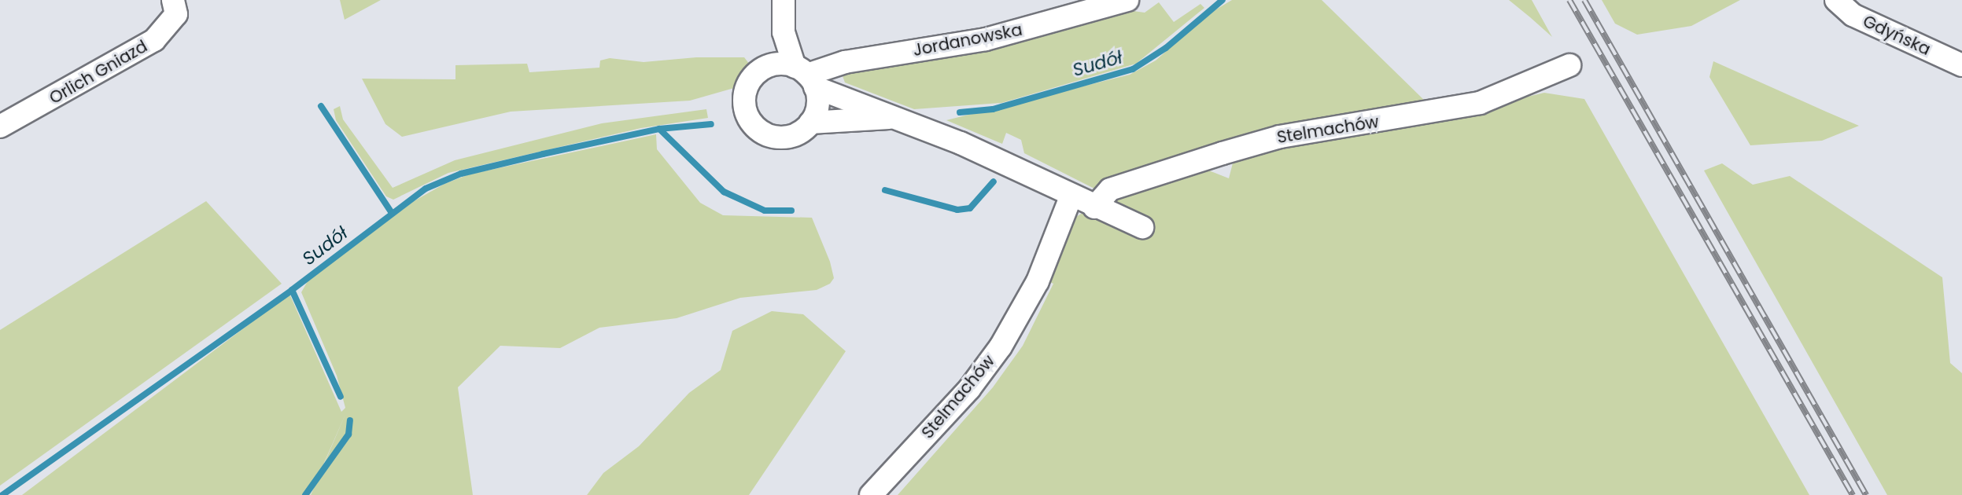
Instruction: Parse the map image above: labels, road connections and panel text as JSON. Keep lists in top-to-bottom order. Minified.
{"streets":{"street":["Gdyńska","Jordanowska","Orlich Gniazd","Stelmachów"]},"water":["Sudół"]}
